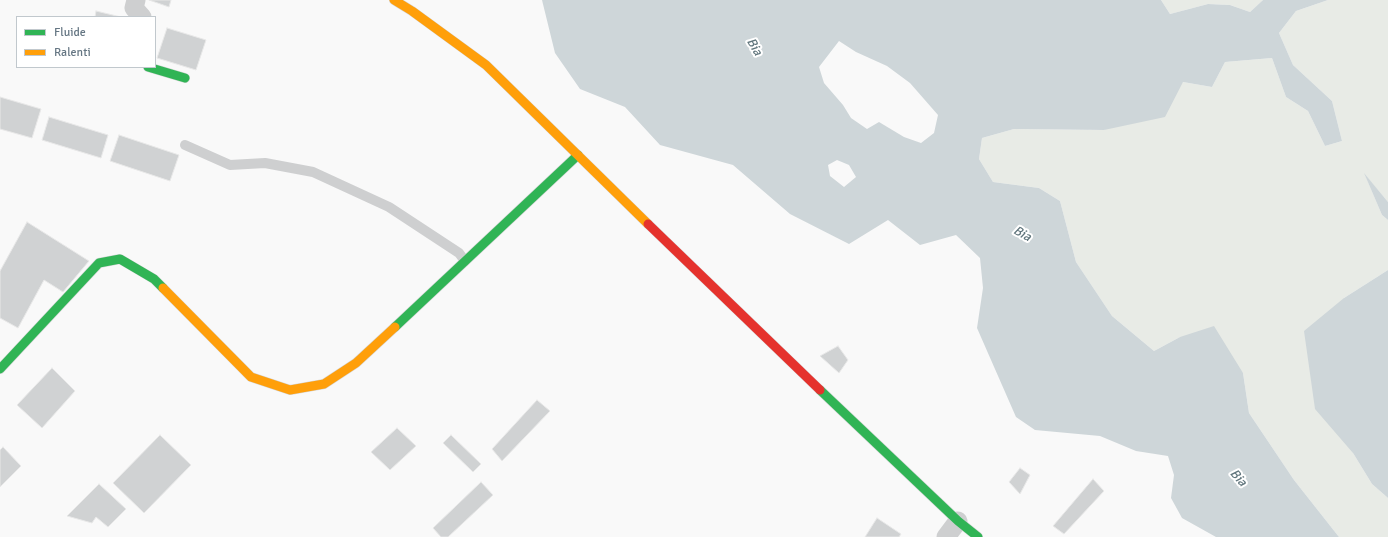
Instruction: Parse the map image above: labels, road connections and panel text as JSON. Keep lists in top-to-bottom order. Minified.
{"water":["Bia"],"legend":["Fluide","Ralenti"]}
